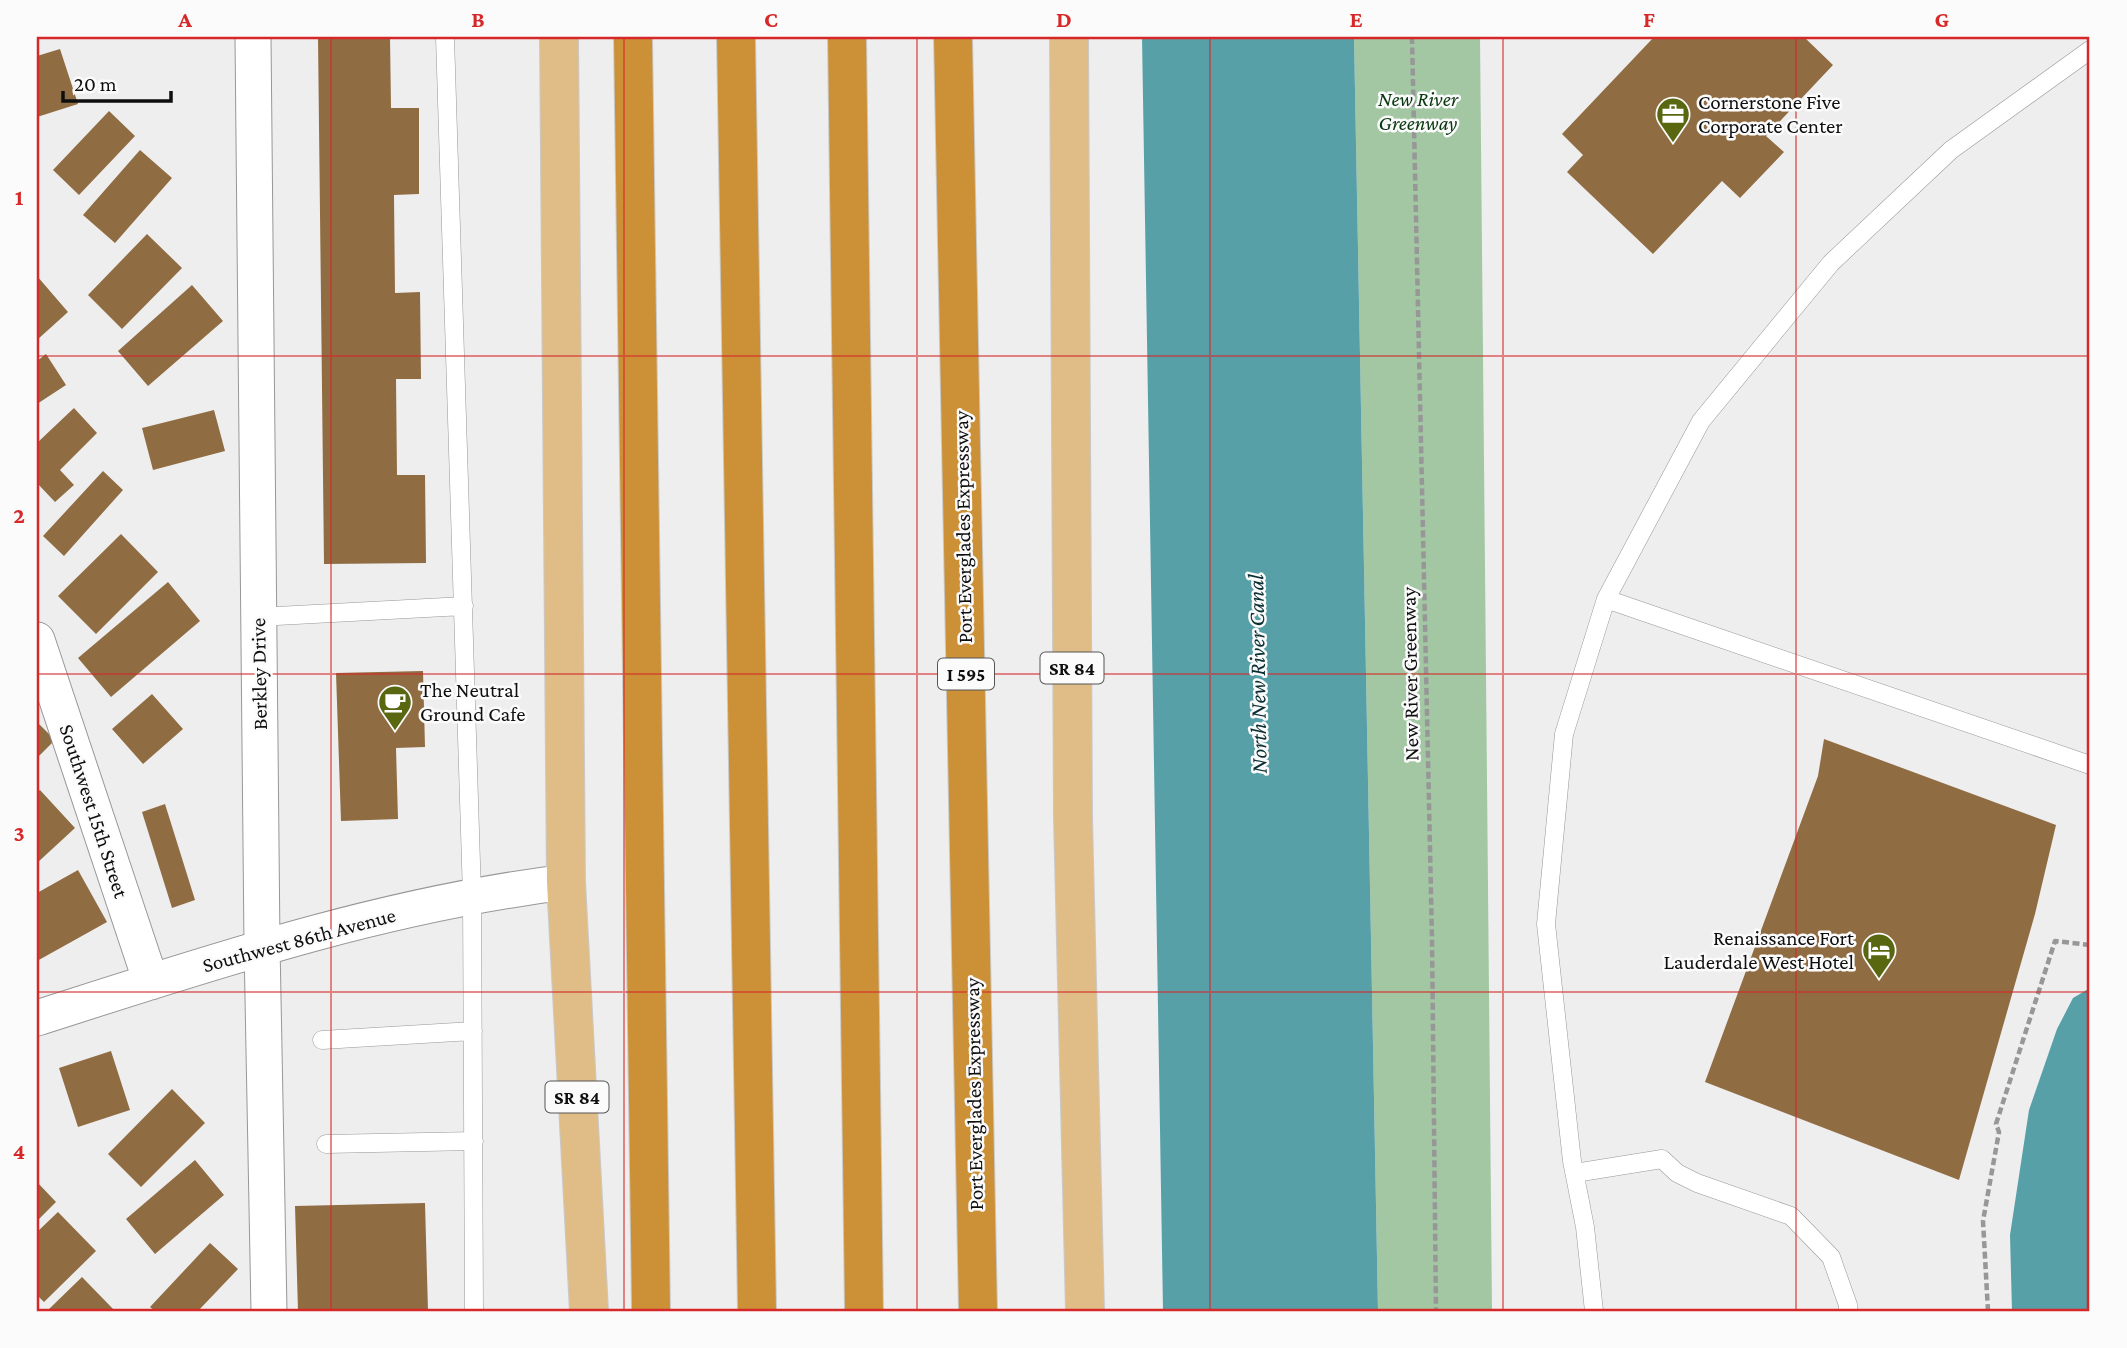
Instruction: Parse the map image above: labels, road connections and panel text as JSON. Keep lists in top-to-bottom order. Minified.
{"streets":{"highway":["Port Everglades Expressway","I 595"],"main road":["SR 84"],"street":["Berkley Drive","Southwest 15th Street","Southwest 86th Avenue"],"path":["New River Greenway"]},"crossings":[["SR 84","Southwest 86th Avenue"],["Berkley Drive","Southwest 86th Avenue"],["Southwest 15th Street","Southwest 86th Avenue"]],"water":["North New River Canal"],"parks":["New River Greenway"],"places":{"office":["Cornerstone Five Corporate Center"],"cafe":["The Neutral Ground Cafe"],"hotel":["Renaissance Fort Lauderdale West Hotel"]},"scale_bar":"20 m","grid":{"columns":["A","B","C","D","E","F","G"],"rows":["1","2","3","4"]}}
